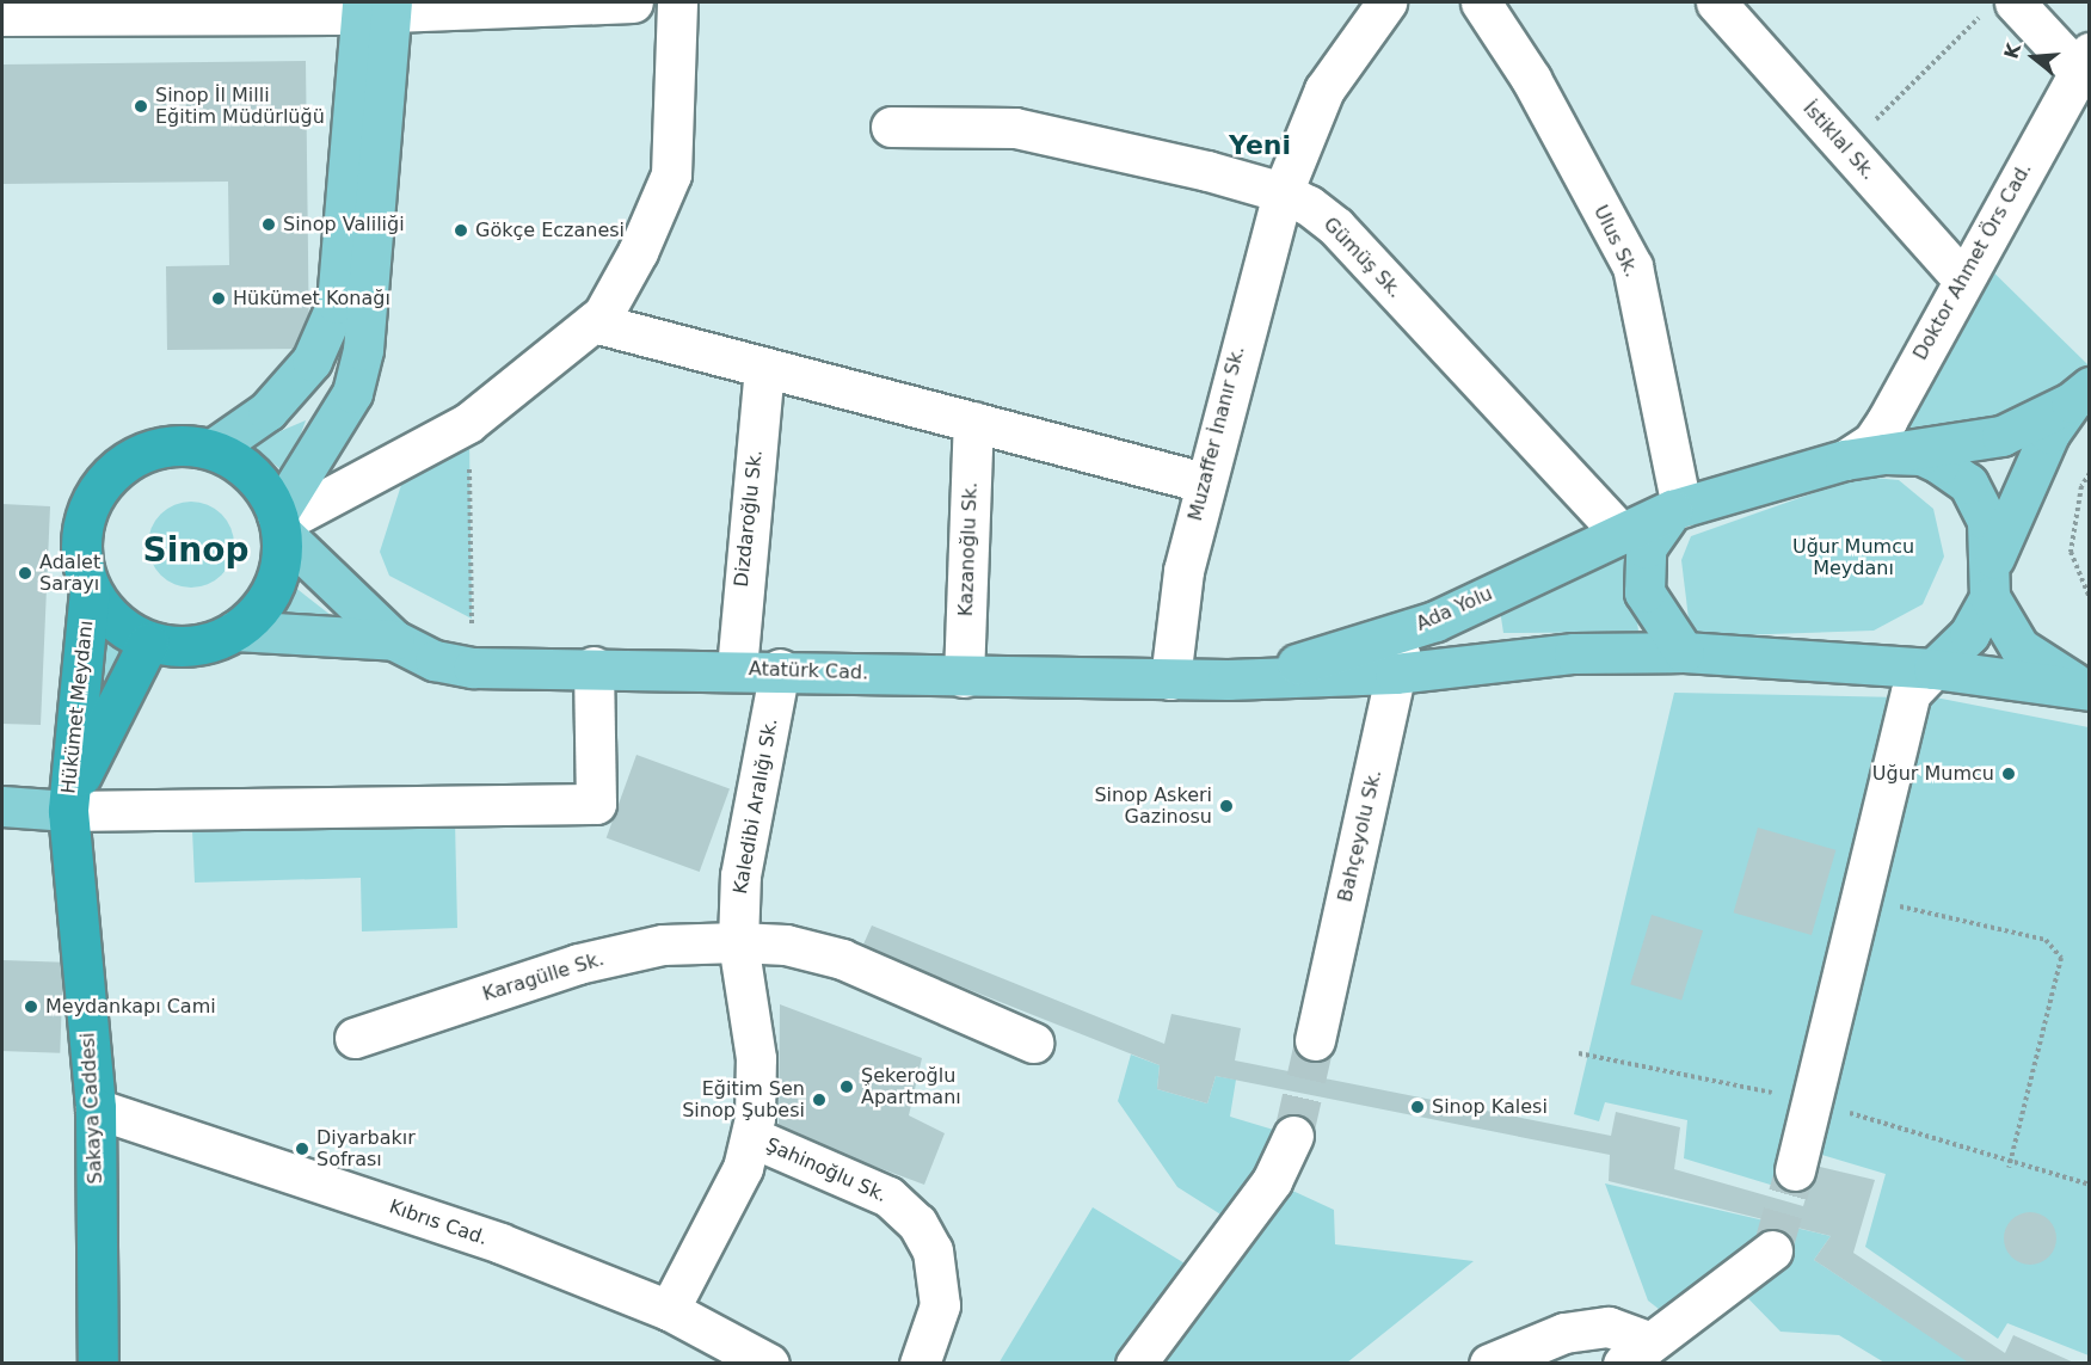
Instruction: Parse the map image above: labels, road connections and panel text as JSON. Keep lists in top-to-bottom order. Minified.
{"streets":{"highway":["Hükümet Meydanı","Sakaya Caddesi"],"main road":["Ada Yolu","Atatürk Cad."],"street":["İstiklal Sk.","Ulus Sk.","Gümüş Sk.","Doktor Ahmet Örs Cad.","Muzaffer İnanır Sk.","Dizdaroğlu Sk.","Kazanoğlu Sk.","Kaledibi Aralığı Sk.","Bahçeyolu Sk.","Karagülle Sk.","Şahinoğlu Sk.","Kıbrıs Cad."]},"crossings":[["İstiklal Sk.","Doktor Ahmet Örs Cad."],["Ulus Sk.","Ada Yolu"],["Gümüş Sk.","Muzaffer İnanır Sk."],["Gümüş Sk.","Ada Yolu"],["Doktor Ahmet Örs Cad.","Ada Yolu"],["Muzaffer İnanır Sk.","Atatürk Cad."],["Dizdaroğlu Sk.","Atatürk Cad."],["Kazanoğlu Sk.","Atatürk Cad."],["Ada Yolu","Atatürk Cad."],["Ada Yolu","Bahçeyolu Sk."],["Atatürk Cad.","Kaledibi Aralığı Sk."],["Hükümet Meydanı","Sakaya Caddesi"],["Kaledibi Aralığı Sk.","Karagülle Sk."],["Kaledibi Aralığı Sk.","Şahinoğlu Sk."],["Kaledibi Aralığı Sk.","Kıbrıs Cad."],["Sakaya Caddesi","Kıbrıs Cad."]],"districts":["Yeni","Sinop"],"parks":["Uğur Mumcu Meydanı"],"places":["Sinop İl Milli Eğitim Müdürlüğü","Sinop Valiliği","Gökçe Eczanesi","Hükümet Konağı","Adalet Sarayı","Uğur Mumcu","Sinop Askeri Gazinosu","Meydankapı Cami","Şekeroğlu Apartmanı","Eğitim Sen Sinop Şubesi","Sinop Kalesi","Diyarbakır Sofrası"],"north":"left"}
